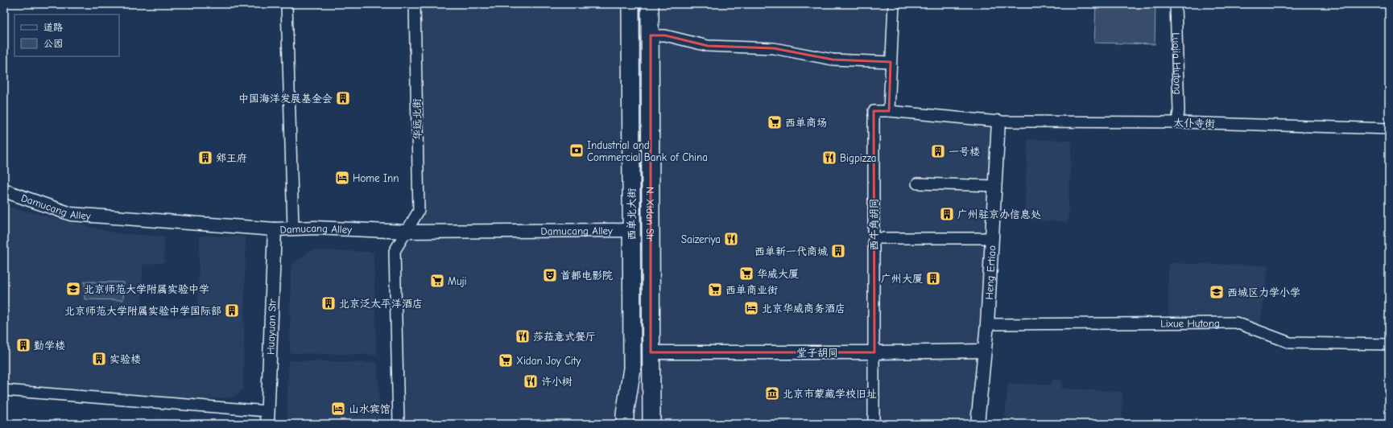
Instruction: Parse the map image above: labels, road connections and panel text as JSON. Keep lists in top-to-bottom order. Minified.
{"streets":{"main road":["西单北大街","N. Xidan Str"],"street":["Luojia Hutong","华远北街","太仆寺街","Damucang Alley","西牛角胡同","Heng Ertiao","Lixue Hutong","Huayuan Str","堂子胡同"]},"crossings":[["Luojia Hutong","太仆寺街"],["华远北街","Damucang Alley"],["太仆寺街","西牛角胡同"],["太仆寺街","Heng Ertiao"],["Damucang Alley","西单北大街"],["Damucang Alley","Huayuan Str"],["N. Xidan Str","堂子胡同"],["西牛角胡同","堂子胡同"],["Heng Ertiao","Lixue Hutong"],["Heng Ertiao","堂子胡同"]],"places":{"building":["中国海洋发展基金会","一号楼","郑王府","广州驻京办信息处","西单新一代商城","广州大厦","北京泛太平洋酒店","北京师范大学附属实验中学国际部","勤学楼","实验楼"],"supermarket":["西单商场","华威大厦","Muji","西单商业街","Xidan Joy City"],"bank":["Industrial and Commercial Bank of China"],"restaurant":["Bigpizza","Saizeriya","莎菈意式餐厅","许小树"],"hotel":["Home Inn","北京华威商务酒店","山水宾馆"],"theatre":["首都电影院"],"school or university":["北京师范大学附属实验中学","西城区力学小学"],"museum":["北京市蒙藏学校旧址"]},"legend":["道路","公园"]}
